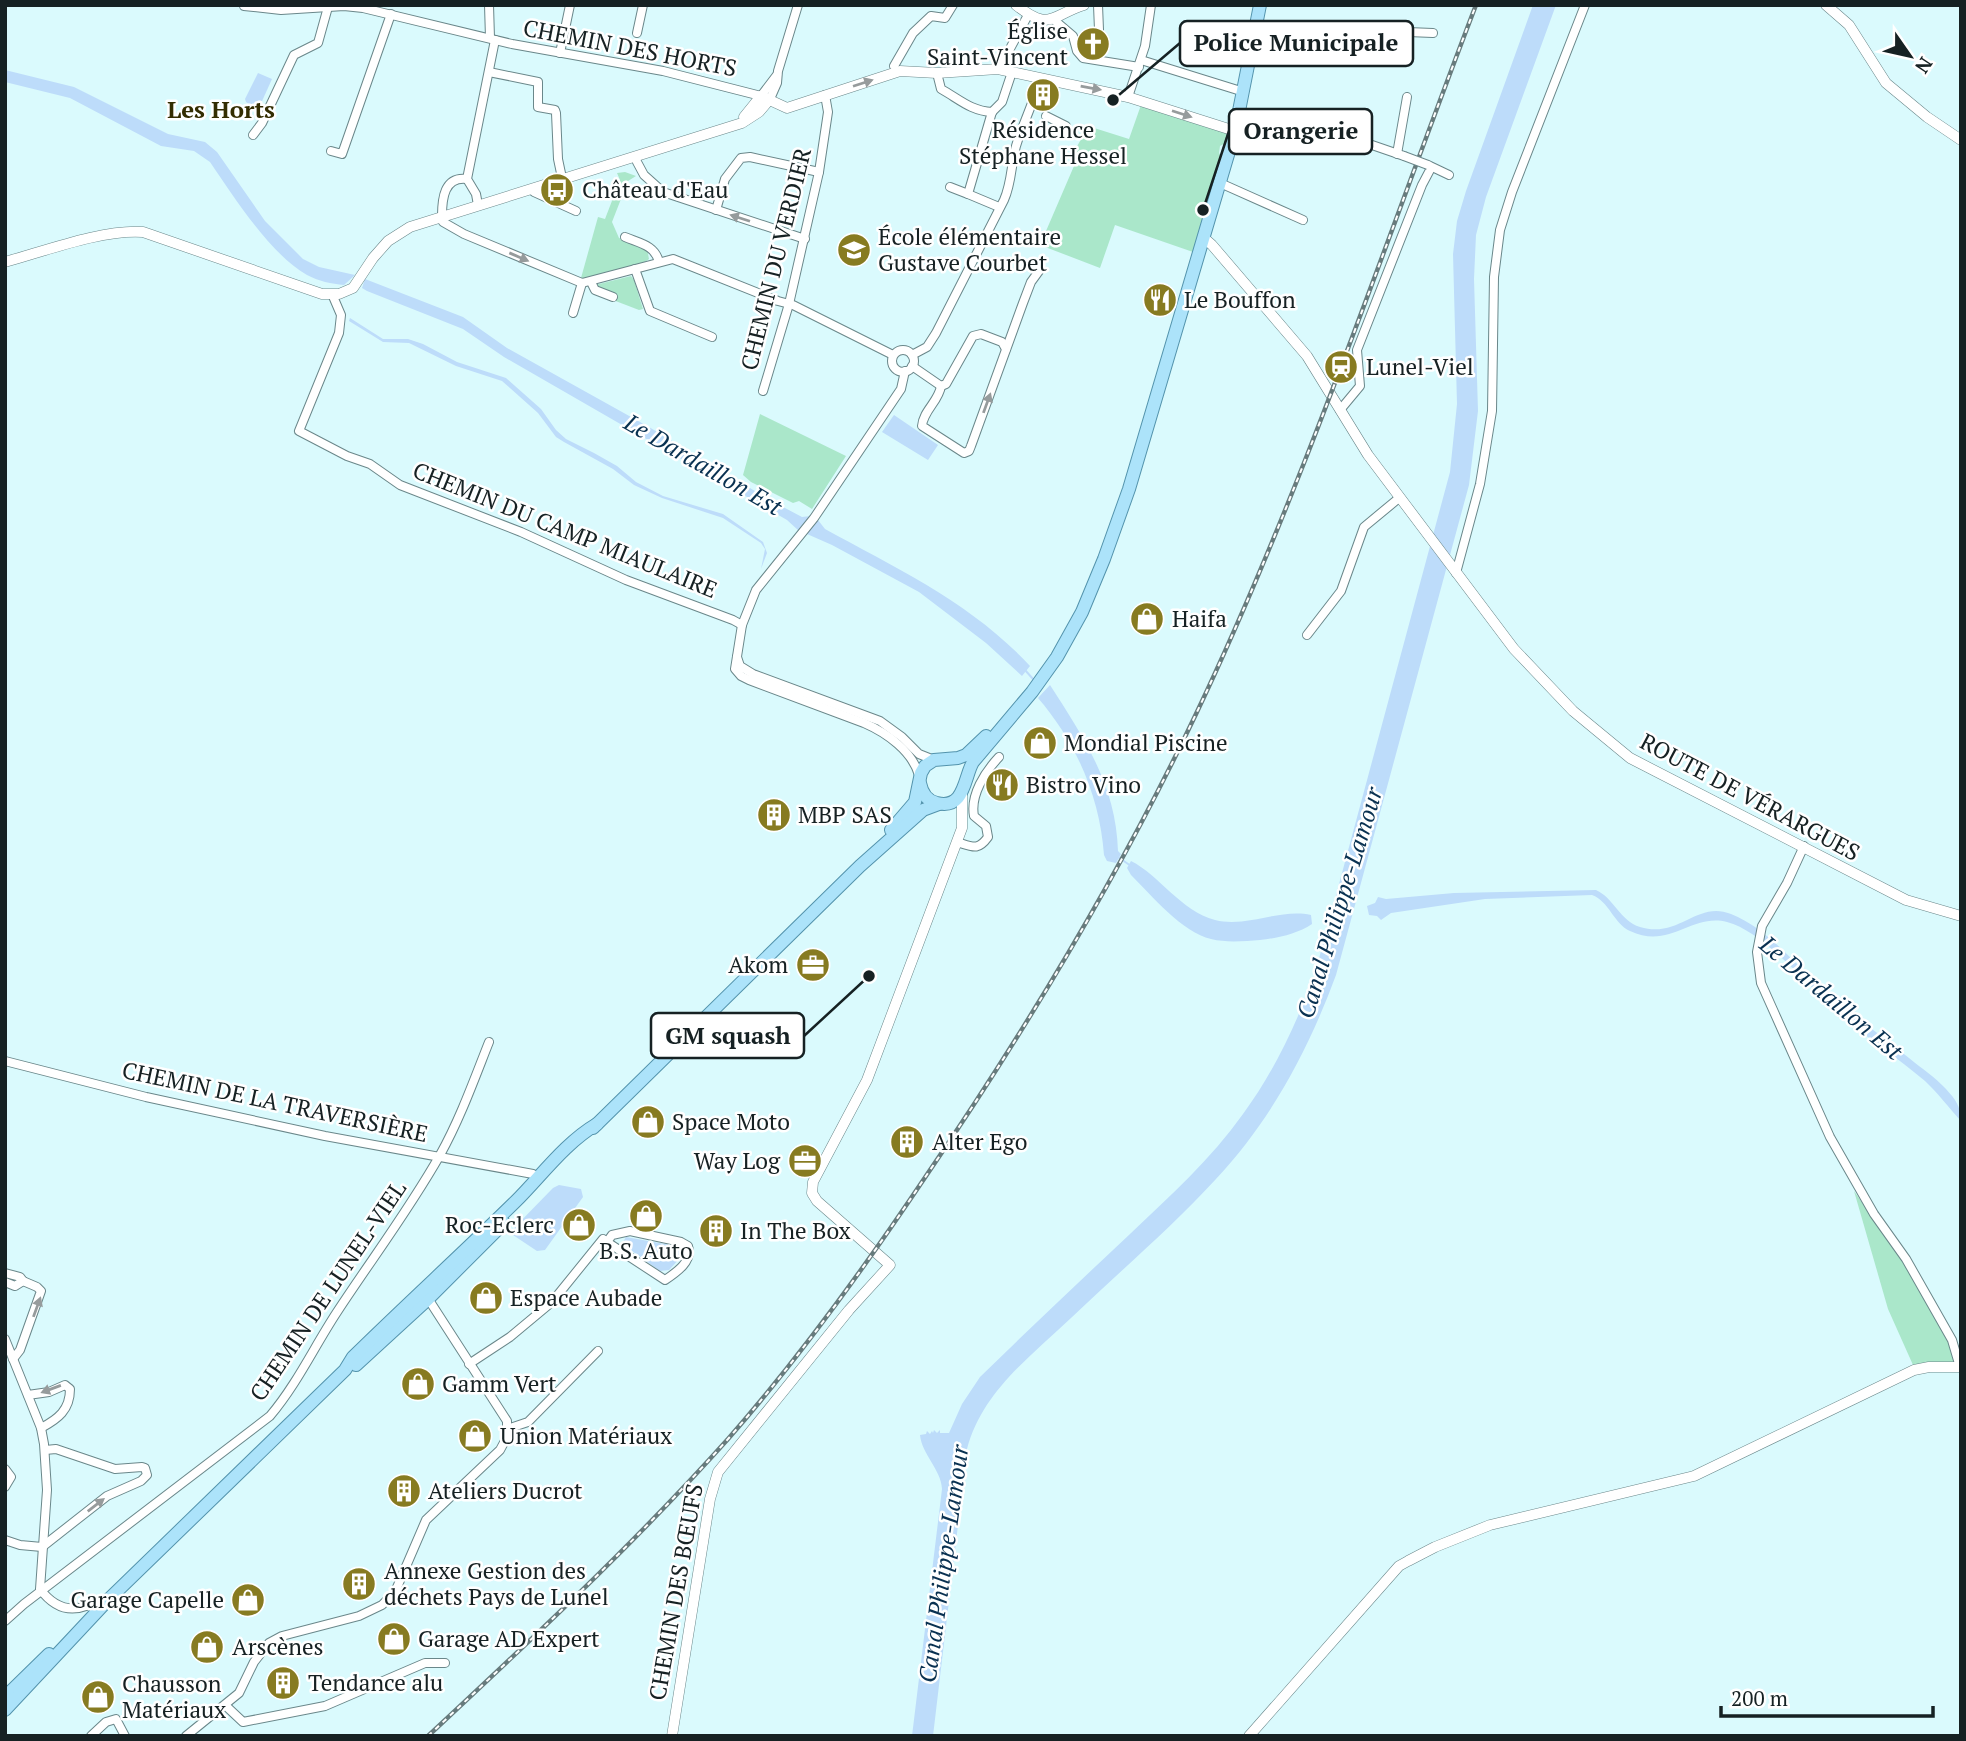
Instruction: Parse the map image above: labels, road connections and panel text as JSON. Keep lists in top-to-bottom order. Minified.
{"streets":{"street":["CHEMIN DES HORTS","CHEMIN DU VERDIER","CHEMIN DU CAMP MIAULAIRE","ROUTE DE VÉRARGUES","CHEMIN DE LA TRAVERSIÈRE","CHEMIN DE LUNEL-VIEL","CHEMIN DES BŒUFS"]},"crossings":[["CHEMIN DE LA TRAVERSIÈRE","CHEMIN DE LUNEL-VIEL"]],"districts":["Les Horts"],"water":["Le Dardaillon Est","Canal Philippe-Lamour"],"places":{"church":["Église Saint-Vincent"],"building":["Résidence Stéphane Hessel","MBP SAS","Alter Ego","In The Box","Ateliers Ducrot","Annexe Gestion des déchets Pays de Lunel","Tendance alu"],"other":["Police Municipale","Orangerie","GM squash"],"bus stop":["Château d'Eau"],"school or university":["École élémentaire Gustave Courbet"],"restaurant":["Le Bouffon","Bistro Vino"],"station":["Lunel-Viel"],"shop":["Haifa","Mondial Piscine","Space Moto","B.S. Auto","Roc-Eclerc","Espace Aubade","Gamm Vert","Union Matériaux","Garage Capelle","Garage AD Expert","Arscènes","Chausson Matériaux"],"office":["Akom","Way Log"]},"scale_bar":"200 m","north":"bottom right"}
